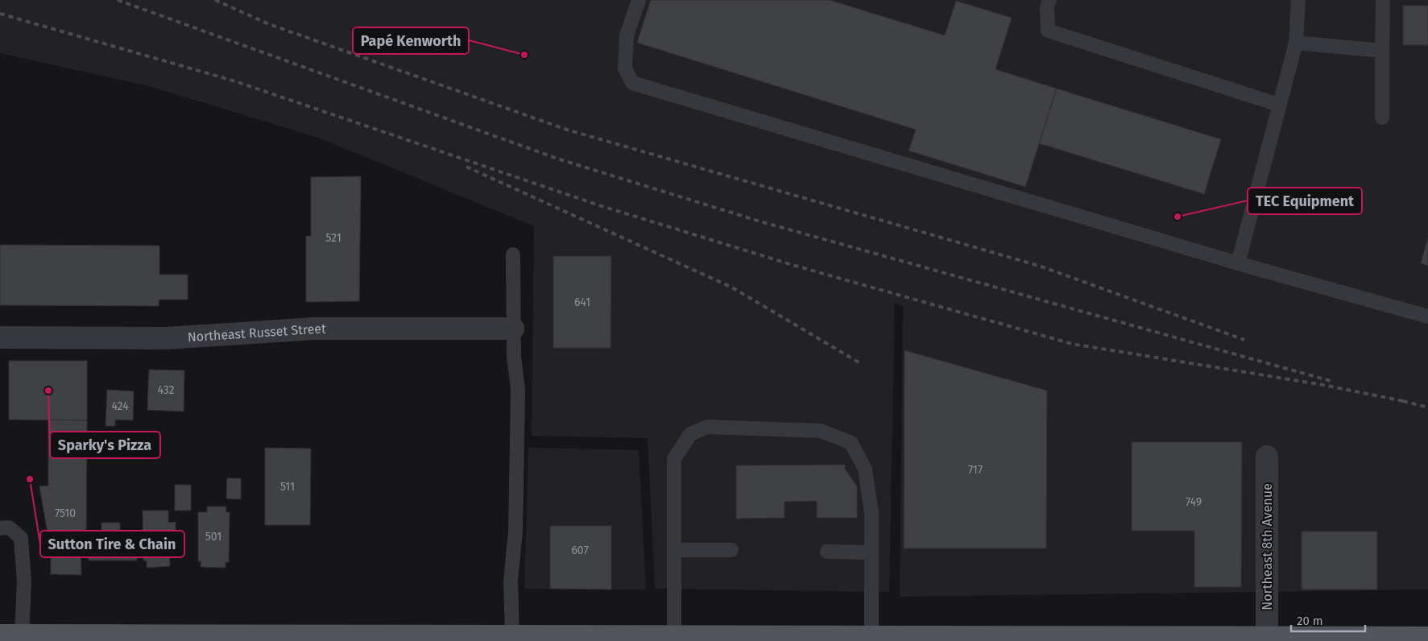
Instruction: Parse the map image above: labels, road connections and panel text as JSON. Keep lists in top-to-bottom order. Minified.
{"streets":{"street":["Northeast Russet Street","Northeast 8th Avenue"]},"places":["Papé Kenworth","TEC Equipment","Sparky's Pizza","Sutton Tire & Chain"],"house_numbers":["521","641","432","424","717","511","749","7510","501","607"],"scale_bar":"20 m"}
